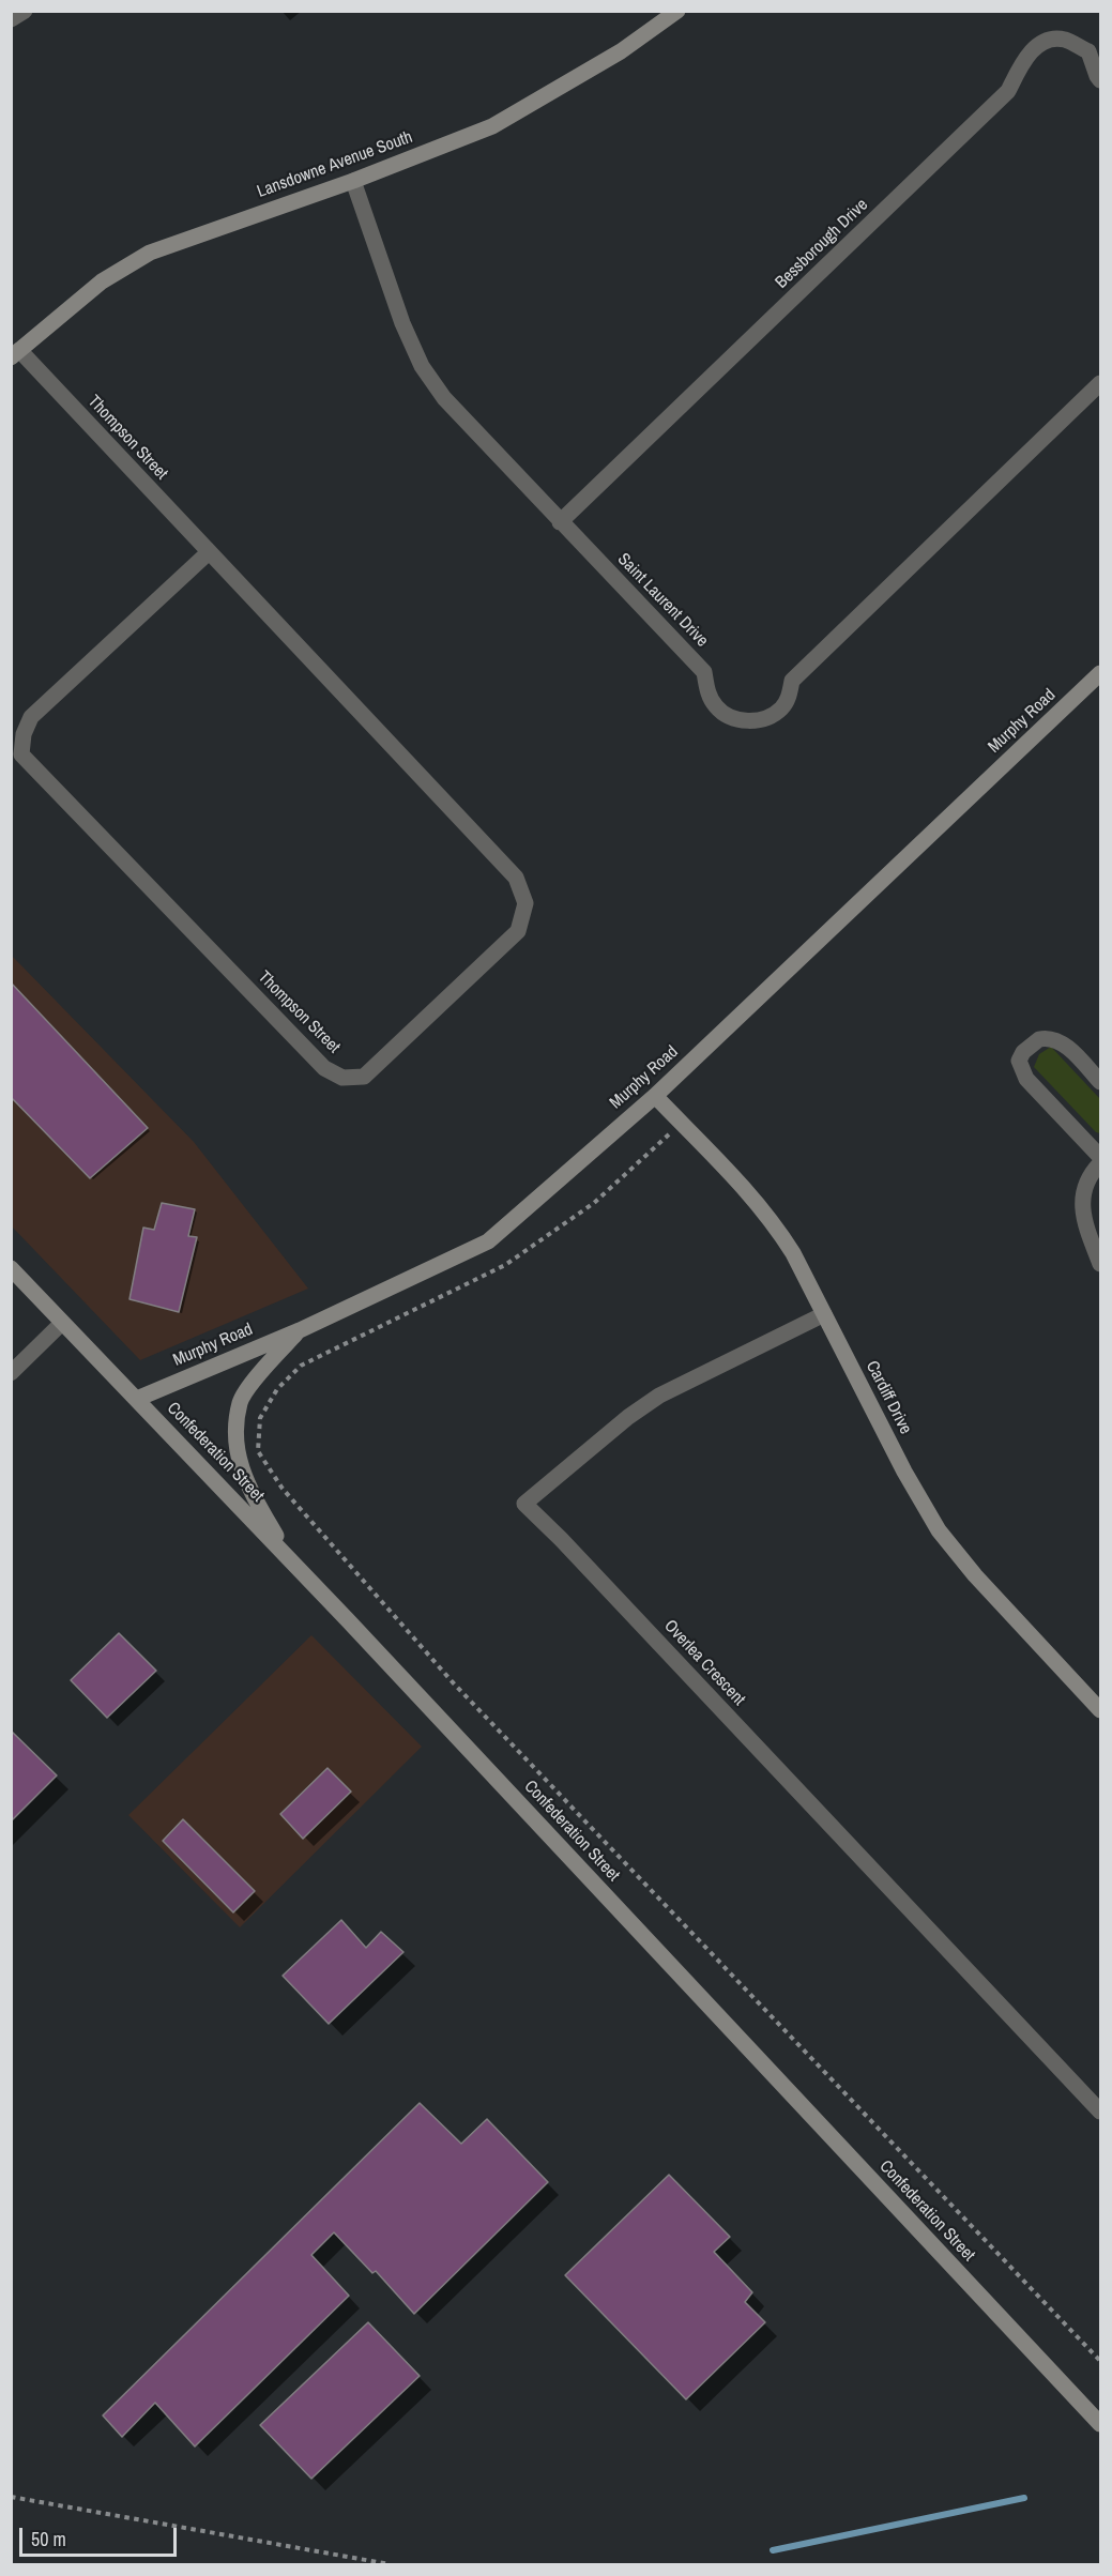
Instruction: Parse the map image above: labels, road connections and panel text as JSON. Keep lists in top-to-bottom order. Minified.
{"streets":{"street":["Lansdowne Avenue South","Bessborough Drive","Thompson Street","Saint Laurent Drive","Murphy Road","Cardiff Drive","Confederation Street","Overlea Crescent"]},"crossings":[["Lansdowne Avenue South","Thompson Street"],["Lansdowne Avenue South","Saint Laurent Drive"],["Bessborough Drive","Saint Laurent Drive"],["Murphy Road","Cardiff Drive"],["Murphy Road","Confederation Street"],["Cardiff Drive","Overlea Crescent"]],"scale_bar":"50 m"}
